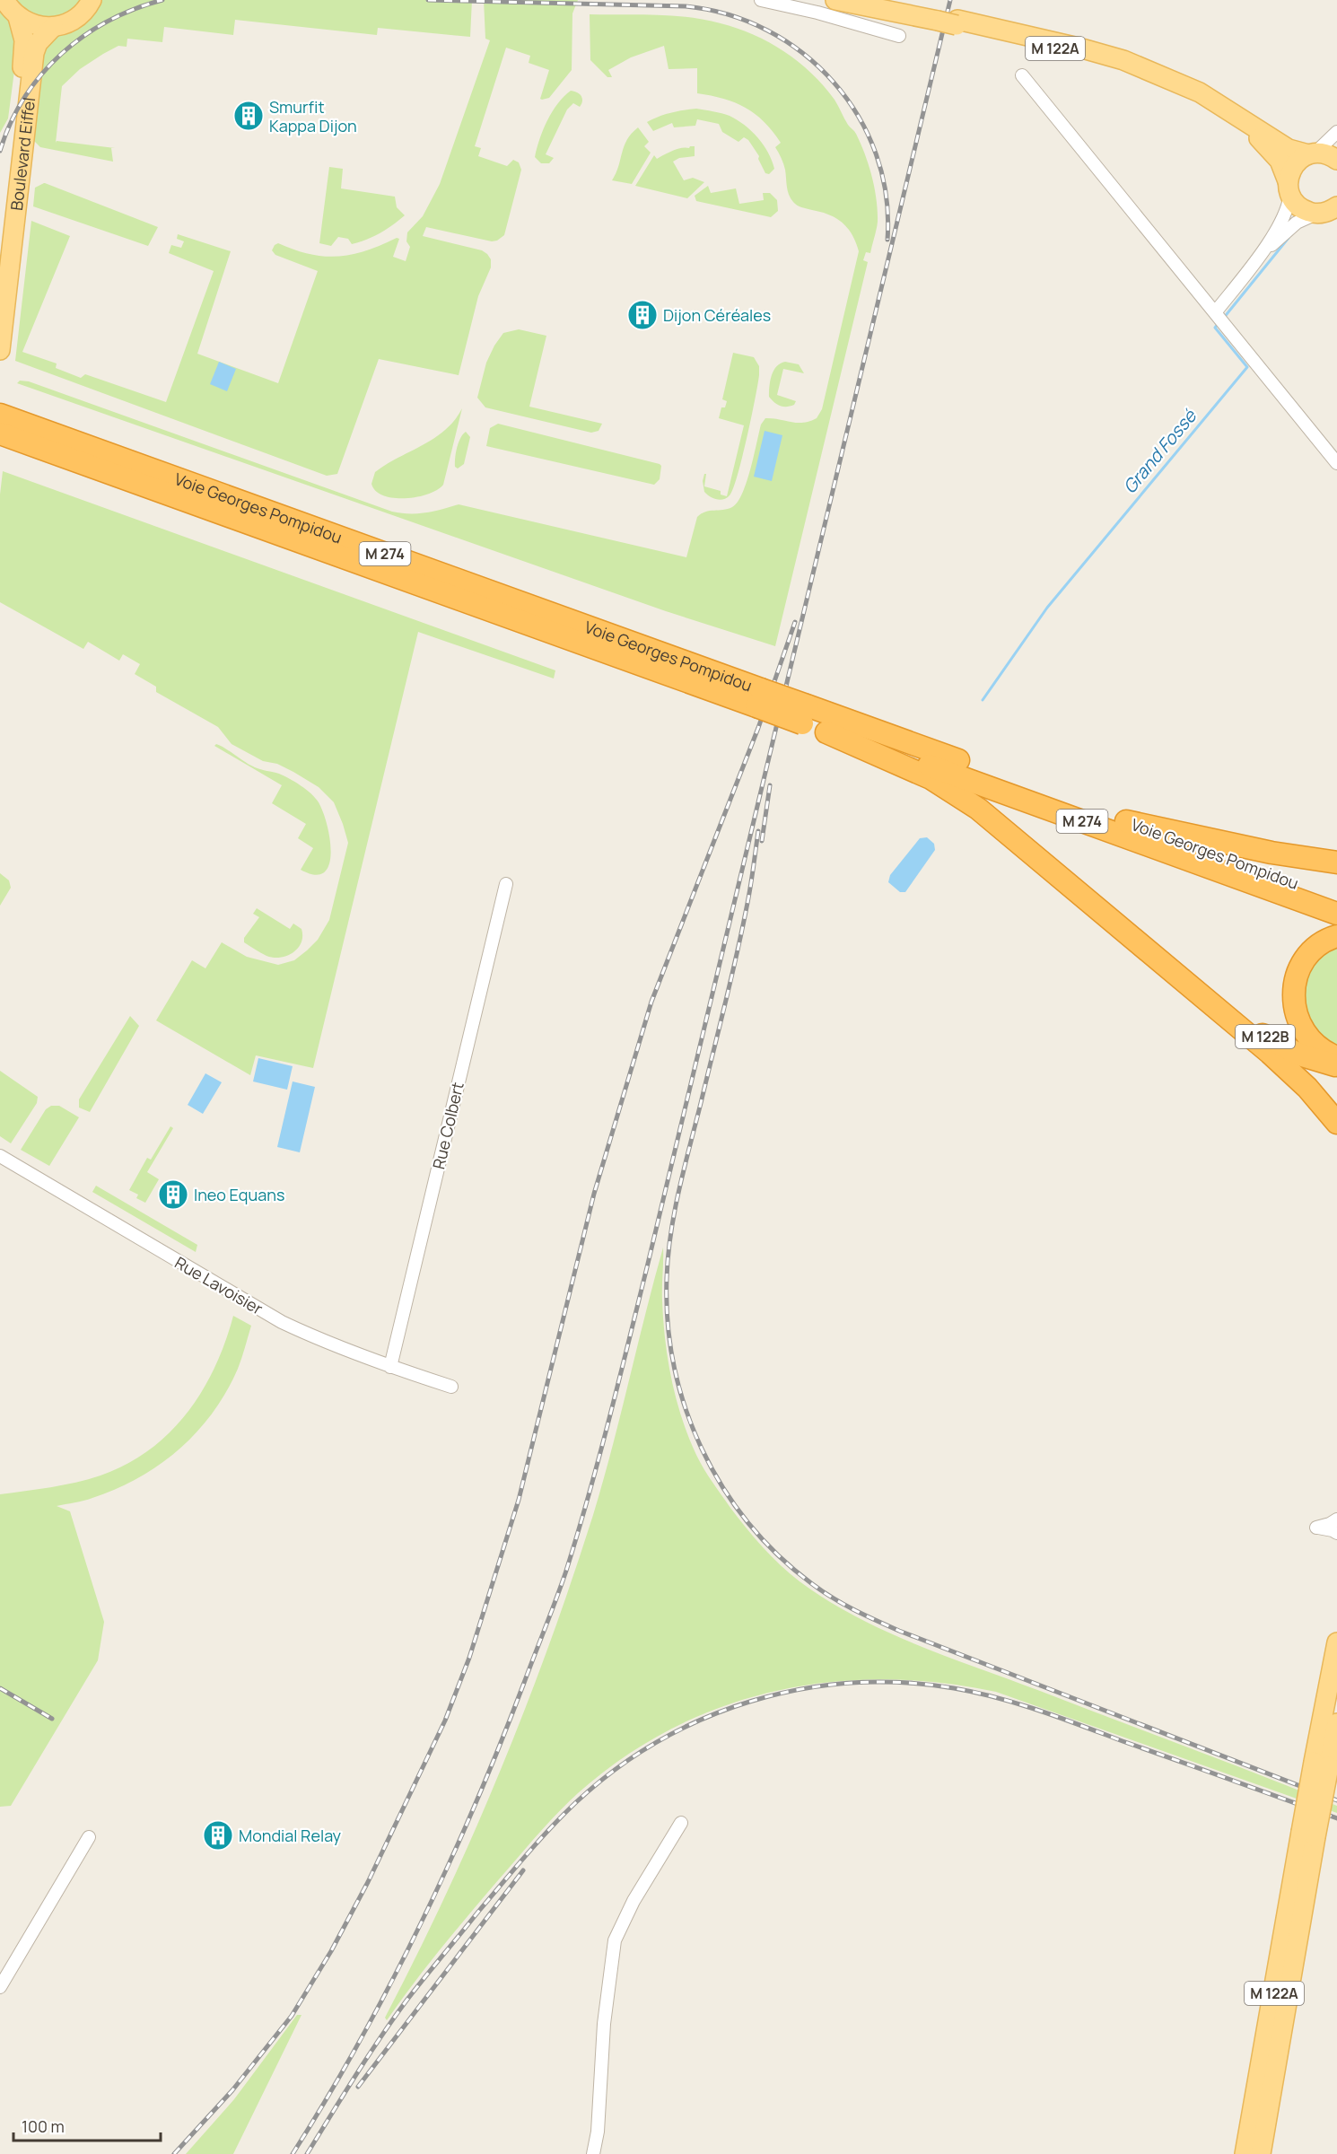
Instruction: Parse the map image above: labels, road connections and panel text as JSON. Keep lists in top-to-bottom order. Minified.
{"streets":{"highway":["Voie Georges Pompidou","M 274","M 122B"],"main road":["M 122A","Boulevard Eiffel"],"street":["Rue Colbert","Rue Lavoisier"]},"crossings":[["Rue Colbert","Rue Lavoisier"]],"water":["Grand Fossé"],"places":{"building":["Smurfit Kappa Dijon","Dijon Céréales","Ineo Equans","Mondial Relay"]},"scale_bar":"100 m"}
